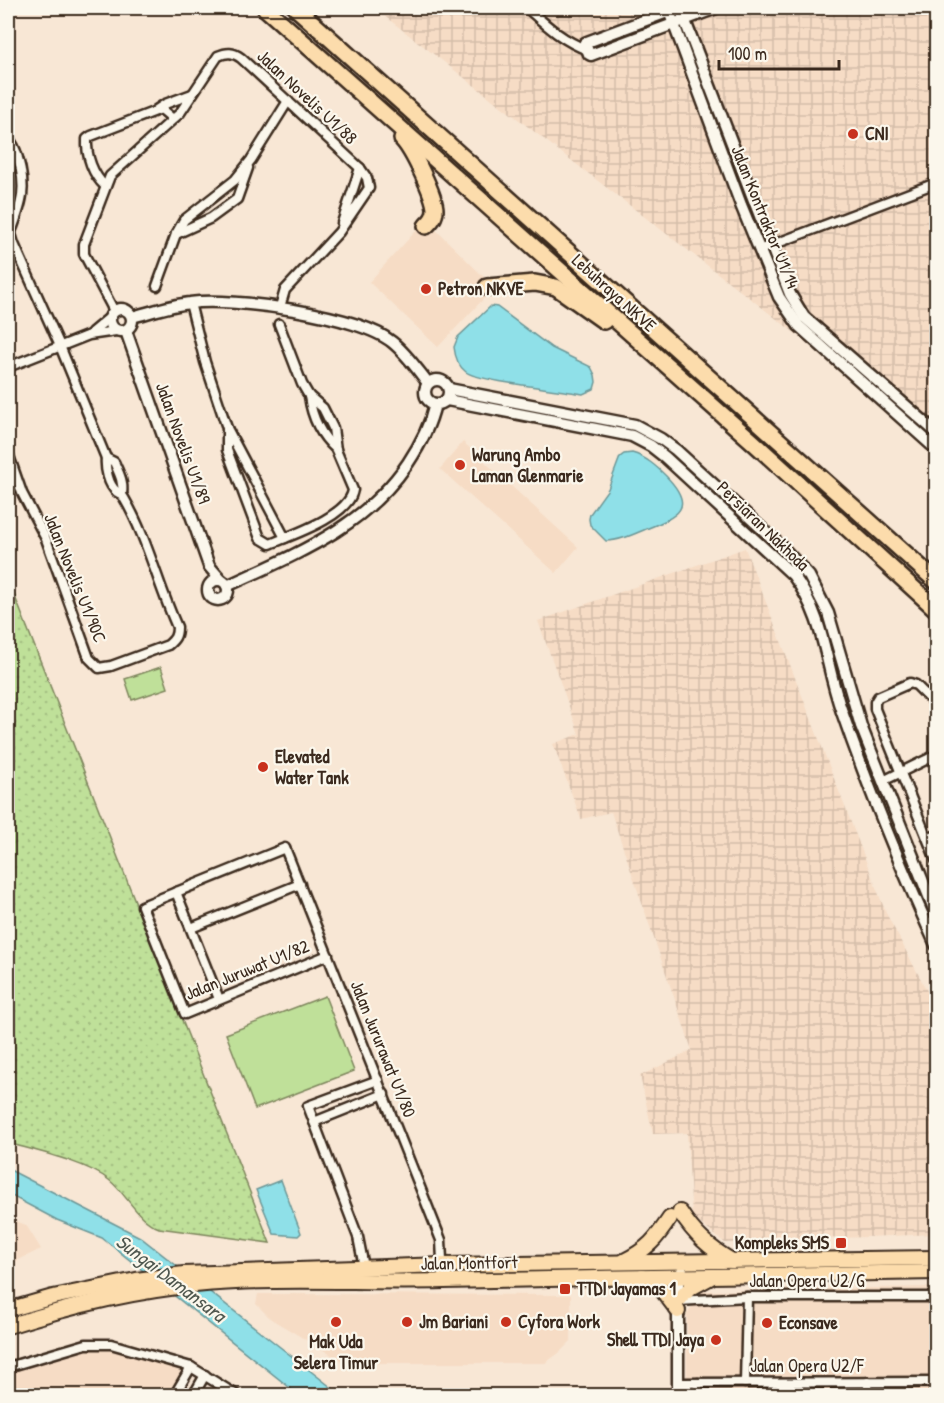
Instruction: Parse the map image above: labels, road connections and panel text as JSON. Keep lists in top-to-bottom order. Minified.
{"streets":{"highway":["Lebuhraya NKVE"],"main road":["Jalan Montfort"],"street":["Jalan Novelis U1/88","Jalan Kontraktor U1/14","Jalan Novelis U1/89","Persiaran Nakhoda","Jalan Novelis U1/90C","Jalan Juruwat U1/82","Jalan Jururawat U1/80","Jalan Opera U2/G","Jalan Opera U2/F"]},"crossings":[["Jalan Novelis U1/88","Jalan Novelis U1/89"],["Jalan Juruwat U1/82","Jalan Jururawat U1/80"],["Jalan Jururawat U1/80","Jalan Montfort"]],"water":["Sungai Damansara"],"places":{"other":["CNI","Petron NKVE","Warung Ambo Laman Glenmarie","Elevated Water Tank","Mak Uda Selera Timur","Jm Bariani","Cyfora Work","Econsave","Shell TTDI Jaya"],"transit":["Kompleks SMS","TTDI Jayamas 1"]},"scale_bar":"100 m"}
